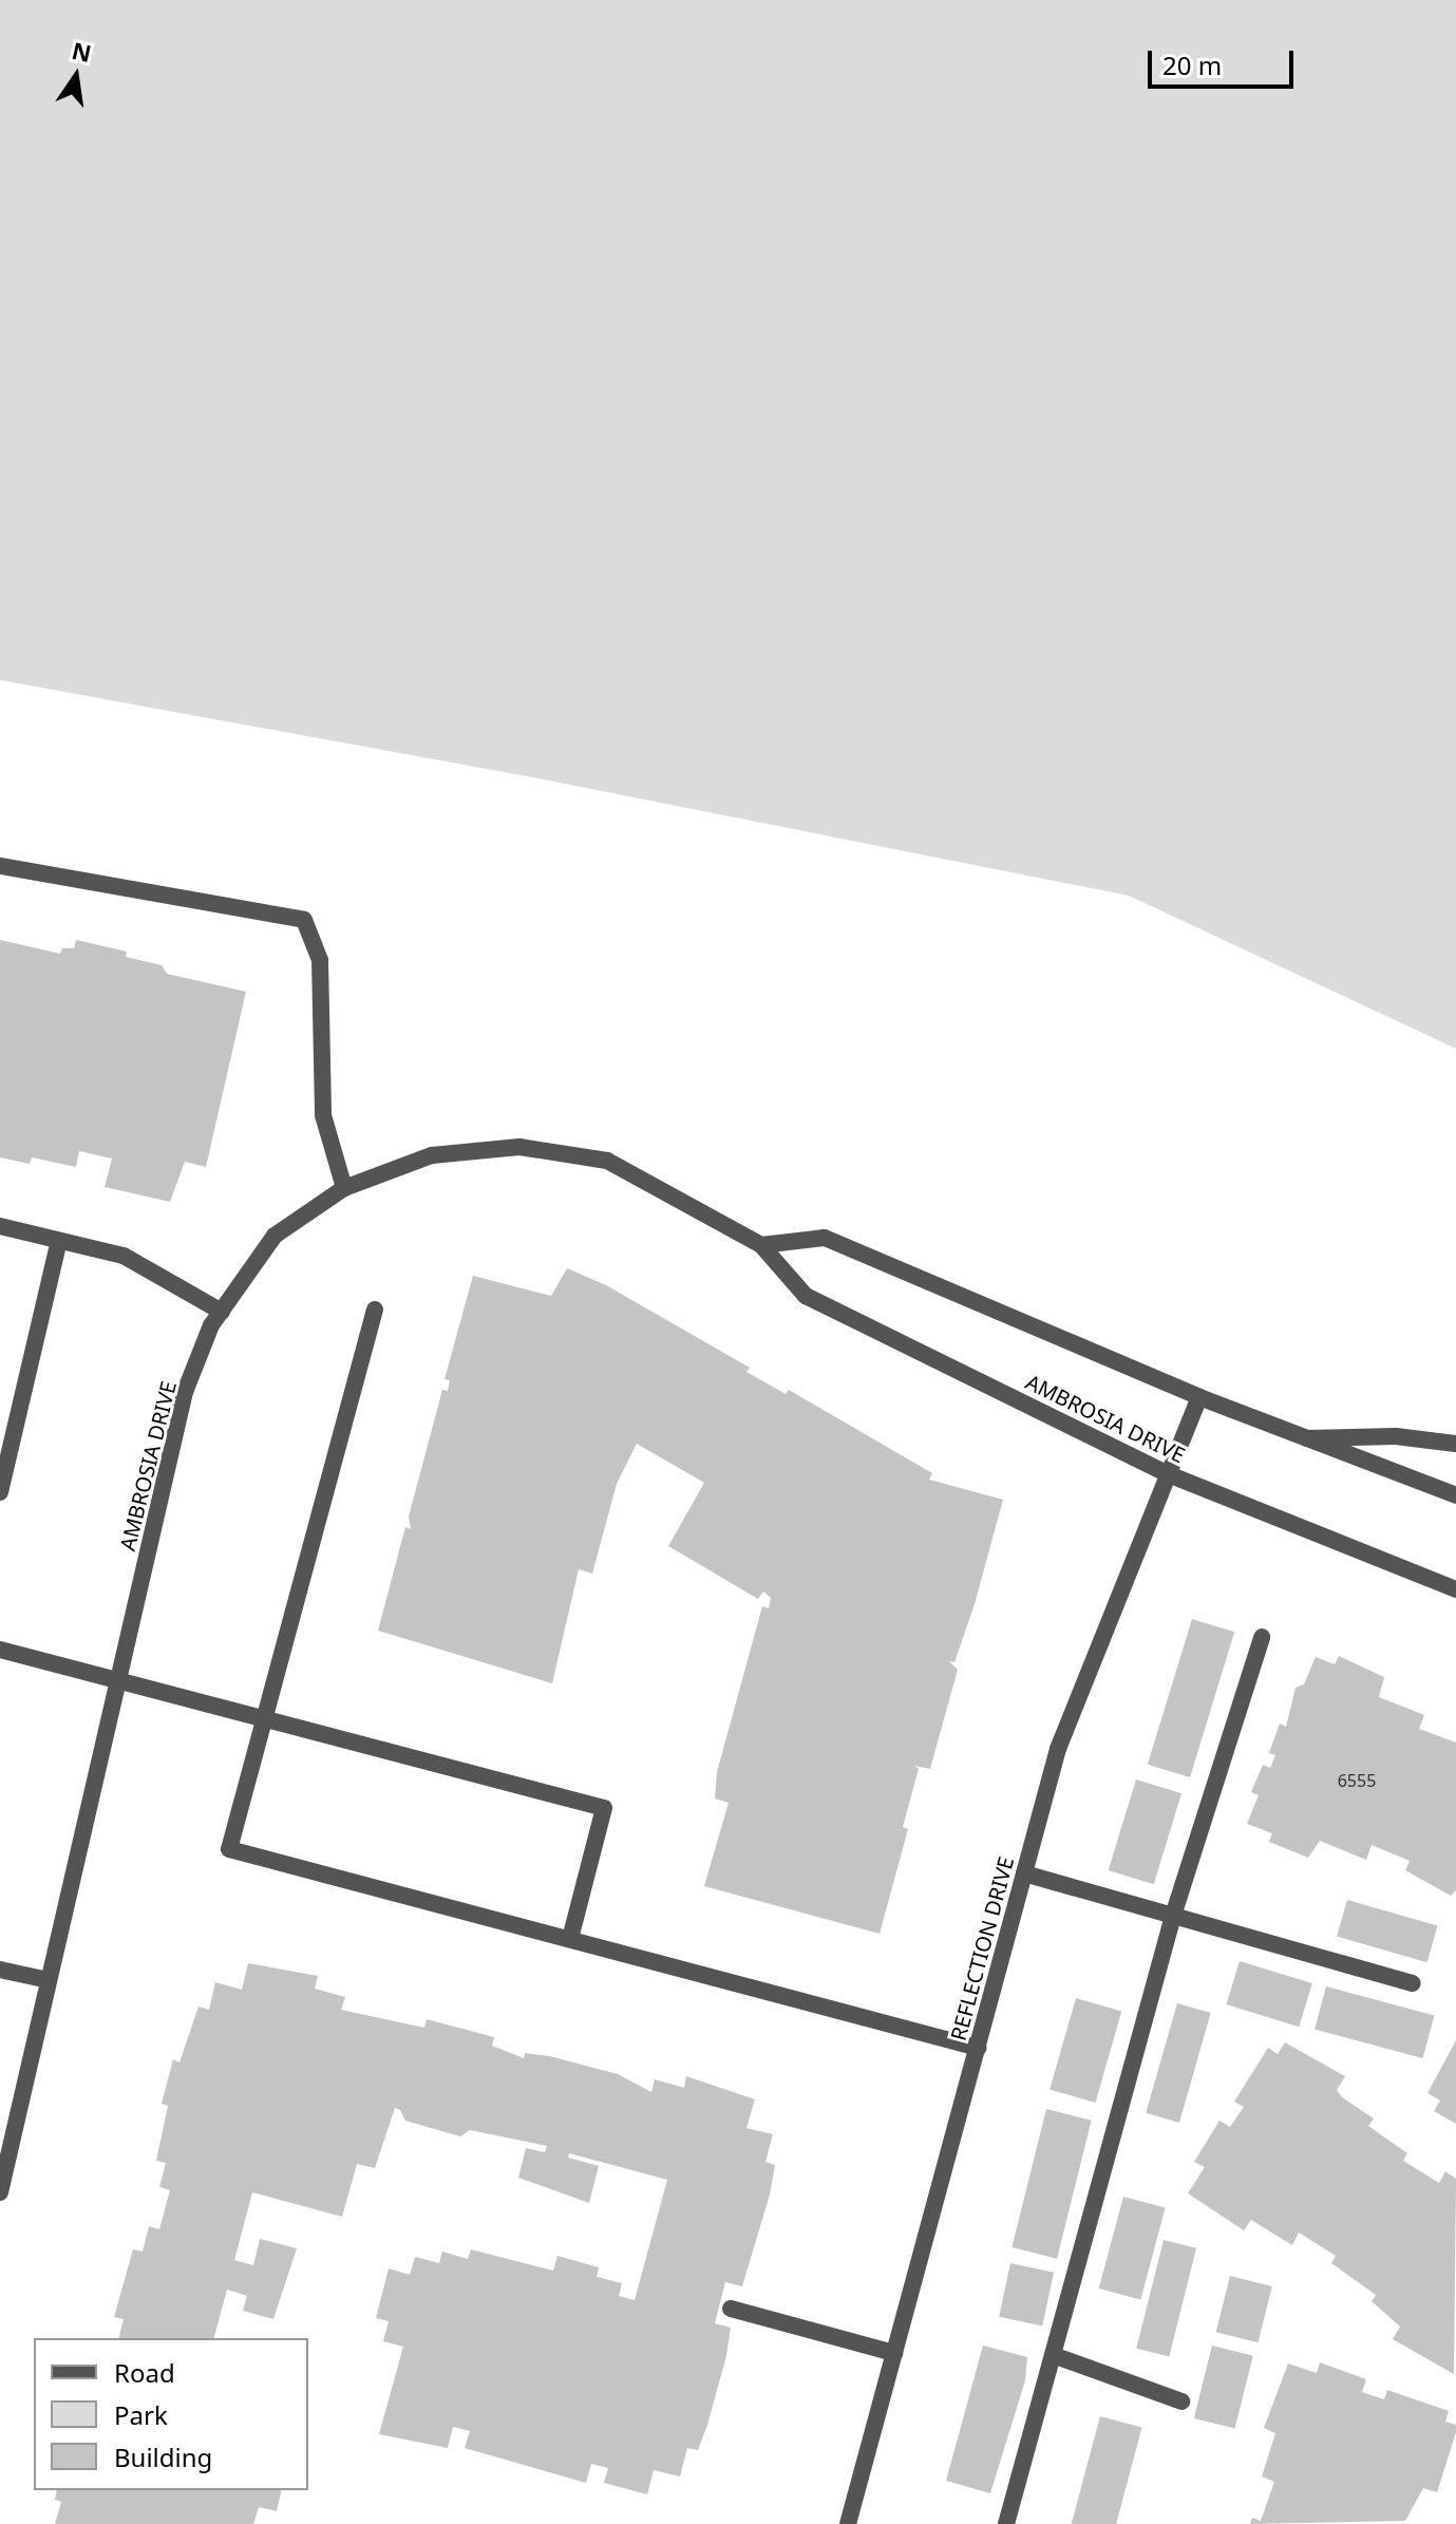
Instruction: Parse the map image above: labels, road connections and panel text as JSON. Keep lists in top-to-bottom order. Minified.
{"streets":{"street":["AMBROSIA DRIVE","REFLECTION DRIVE"]},"crossings":[["AMBROSIA DRIVE","REFLECTION DRIVE"]],"house_numbers":["6555"],"legend":["Road","Park","Building"],"scale_bar":"20 m","north":"top"}
